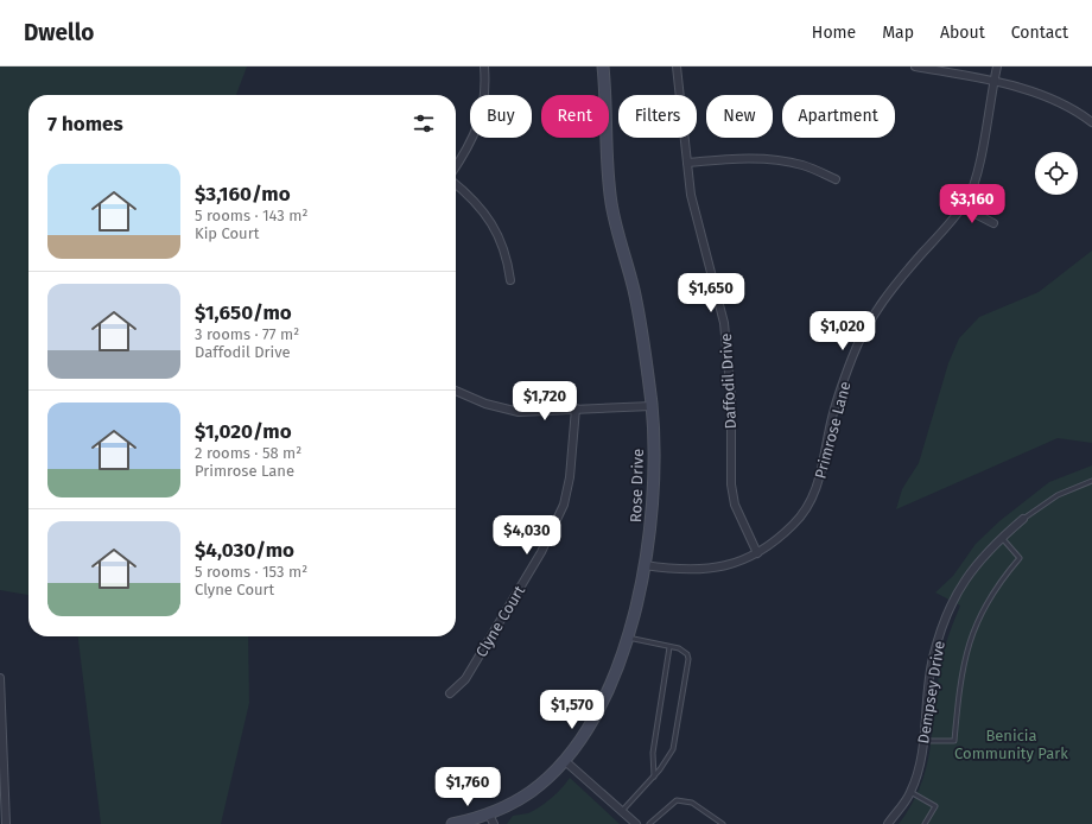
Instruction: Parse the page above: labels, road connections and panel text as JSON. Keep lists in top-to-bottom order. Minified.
{"streets":{"main road":["Rose Drive"],"street":["Daffodil Drive","Primrose Lane","Clyne Court","Dempsey Drive"]},"crossings":[["Daffodil Drive","Primrose Lane"],["Primrose Lane","Rose Drive"]],"parks":["Benicia Community Park"],"page":{"header":"Dwello","nav":["Home","Map","About","Contact"],"chip":["Buy","Rent","Filters","New","Apartment"],"heading":"7 homes","list":[{"name":"$3,160/mo","note":"5 rooms · 143 m² · Kip Court"},{"name":"$1,650/mo","note":"3 rooms · 77 m² · Daffodil Drive"},{"name":"$1,020/mo","note":"2 rooms · 58 m² · Primrose Lane"},{"name":"$4,030/mo","note":"5 rooms · 153 m² · Clyne Court"}],"price":["$3,160","$1,650","$1,020","$1,720","$4,030","$1,570","$1,760"]}}
